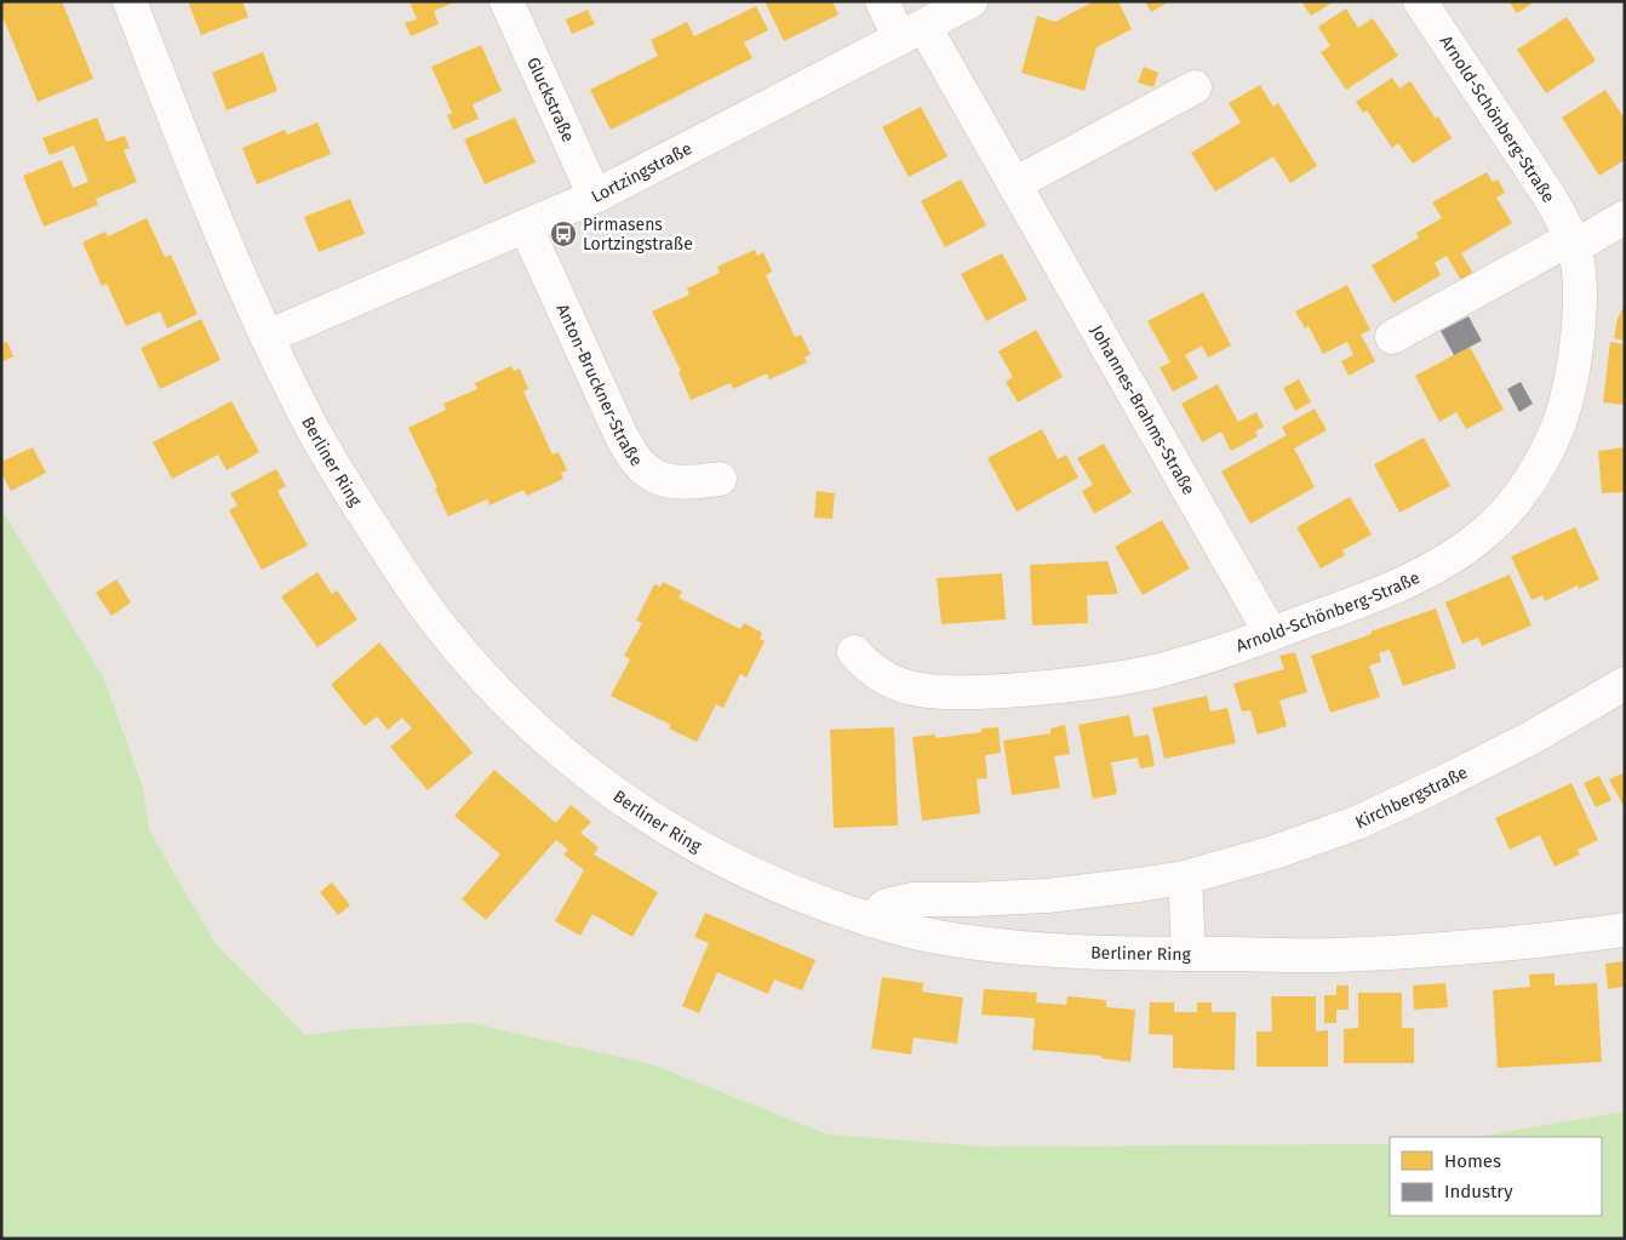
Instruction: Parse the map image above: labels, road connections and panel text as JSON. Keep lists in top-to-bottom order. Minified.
{"streets":{"street":["Gluckstraße","Arnold-Schönberg-Straße","Lortzingstraße","Anton-Bruckner-Straße","Johannes-Brahms-Straße","Berliner Ring","Kirchbergstraße"]},"crossings":[["Gluckstraße","Lortzingstraße"],["Arnold-Schönberg-Straße","Johannes-Brahms-Straße"],["Lortzingstraße","Anton-Bruckner-Straße"],["Lortzingstraße","Johannes-Brahms-Straße"],["Lortzingstraße","Berliner Ring"],["Berliner Ring","Kirchbergstraße"]],"places":{"bus stop":["Pirmasens Lortzingstraße"]},"legend":["Homes","Industry"]}
